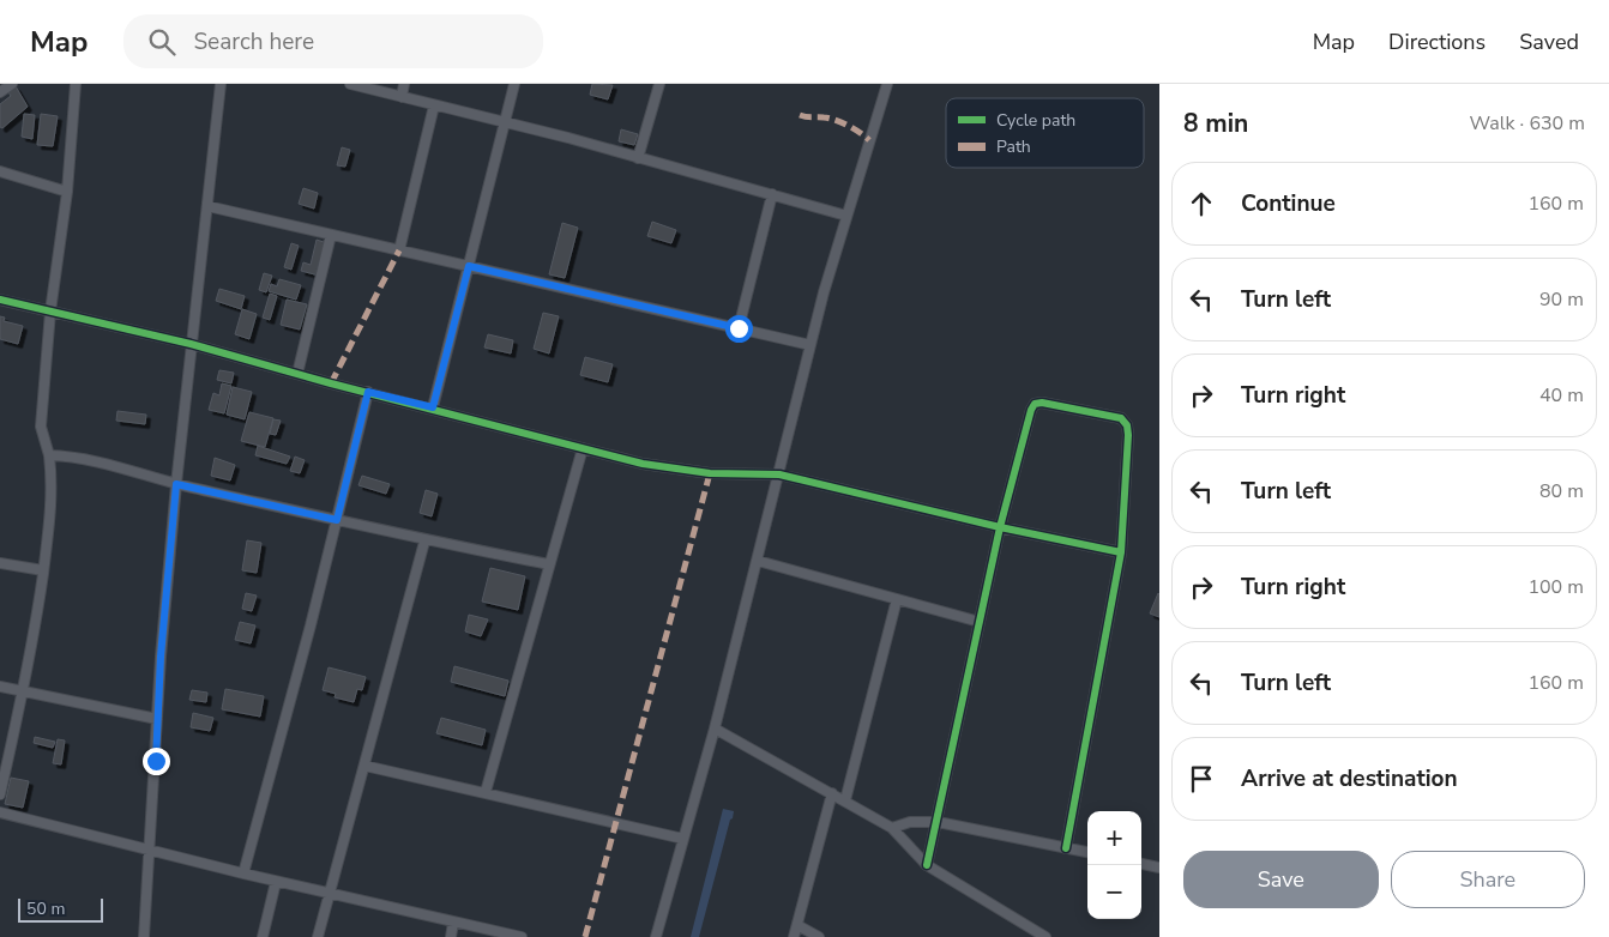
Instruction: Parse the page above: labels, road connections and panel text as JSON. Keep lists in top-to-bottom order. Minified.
{"legend":["Cycle path","Path"],"scale_bar":"50 m","page":{"header":"Map","search":"Search here","nav":["Map","Directions","Saved"],"heading":["8 min","Walk · 630 m"],"list":[["Continue","160 m"],["Turn left","90 m"],["Turn right","40 m"],["Turn left","80 m"],["Turn right","100 m"],["Turn left","160 m"],"Arrive at destination"],"map_buttons":["+","−"],"buttons":["Save","Share"],"scale":"50 m"}}
